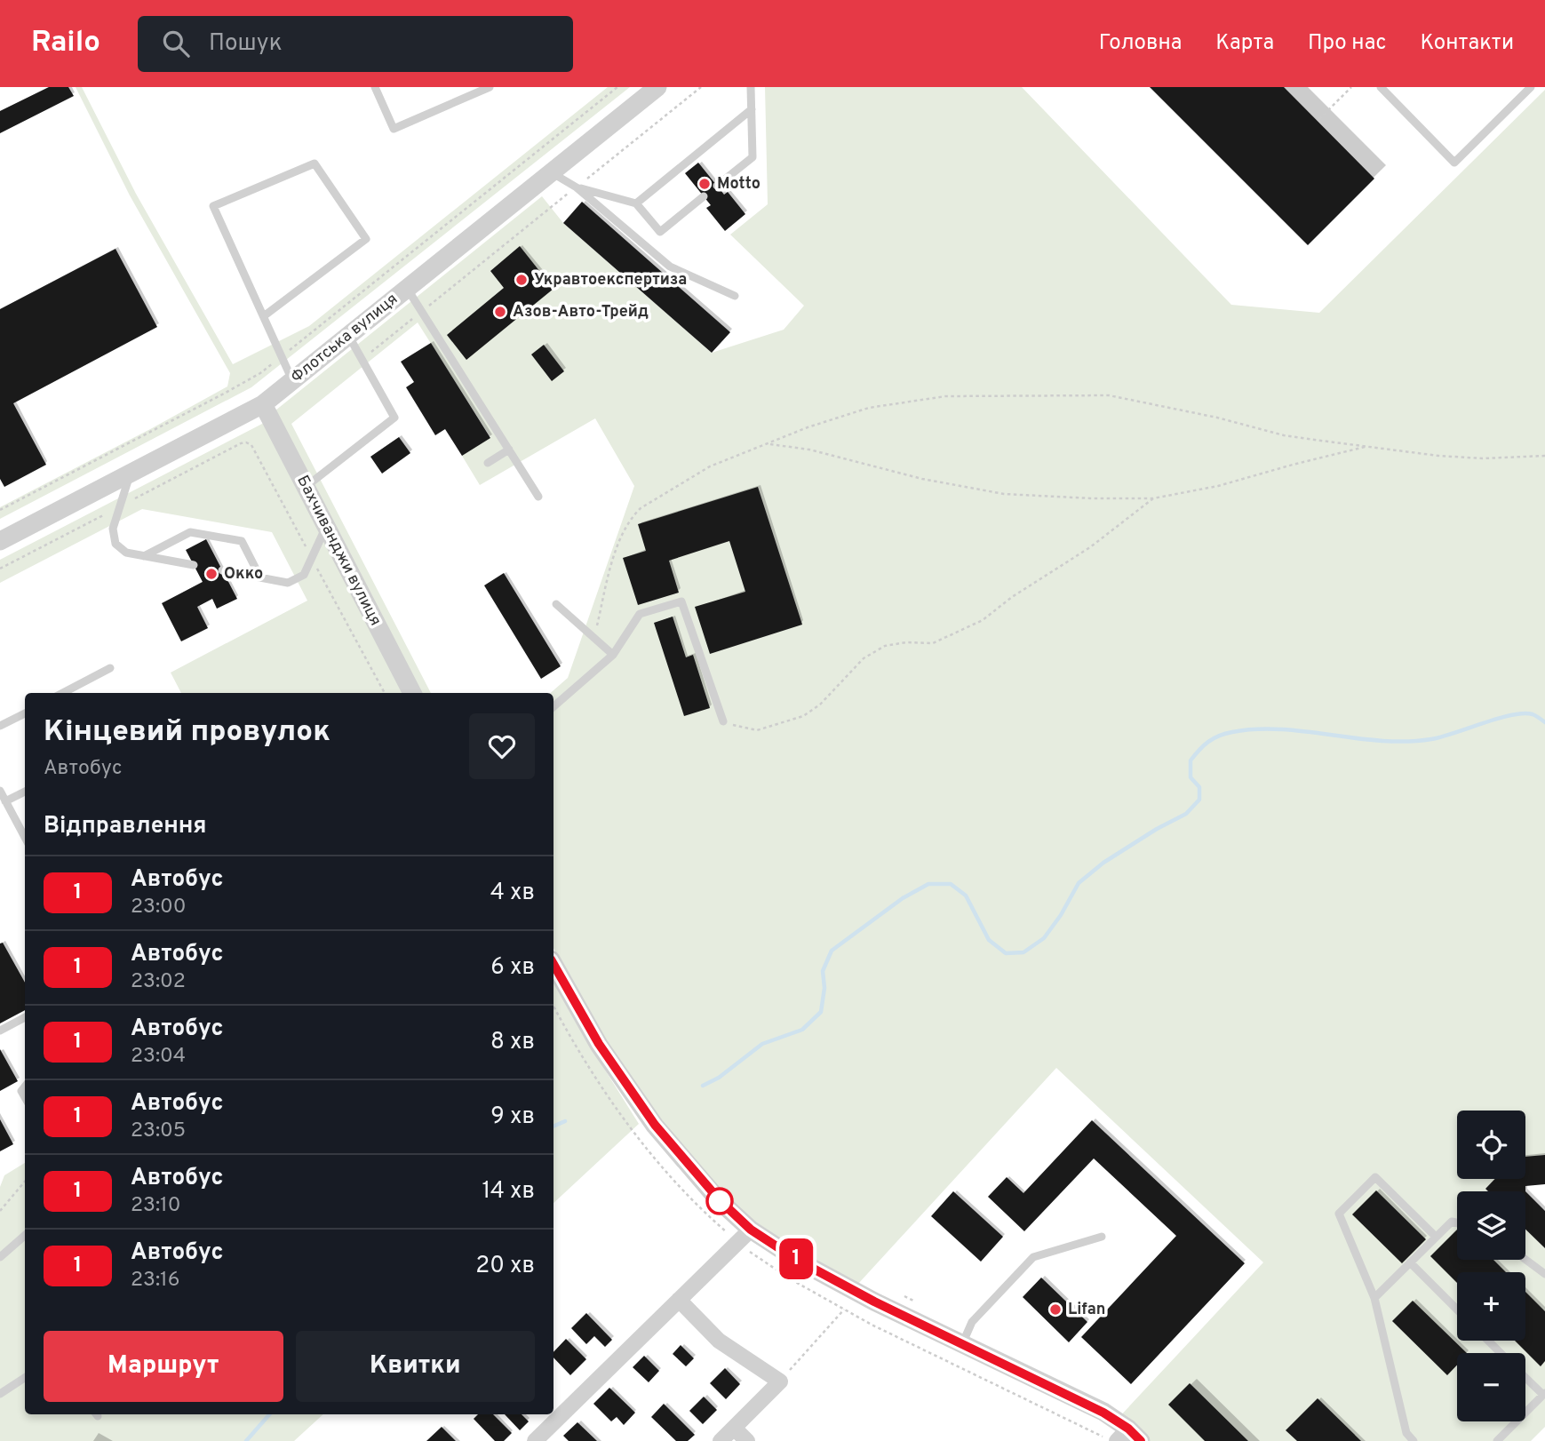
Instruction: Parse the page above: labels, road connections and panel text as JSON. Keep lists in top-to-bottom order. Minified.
{"streets":{"street":["Флотська вулиця","Бахчиванджи вулиця"]},"crossings":[["Флотська вулиця","Бахчиванджи вулиця"]],"places":["Motto","Укравтоекспертиза","Азов-Авто-Трейд","Окко","Lifan"],"lines":["bus line 1"],"page":{"header":"Railo","search":"Пошук","nav":["Головна","Карта","Про нас","Контакти"],"on_map":"1","heading":[["Кінцевий провулок","Автобус"],"Відправлення"],"list":[{"mark":"1","name":"Автобус","note":"23:00","value":"4 хв"},{"mark":"1","name":"Автобус","note":"23:02","value":"6 хв"},{"mark":"1","name":"Автобус","note":"23:04","value":"8 хв"},{"mark":"1","name":"Автобус","note":"23:05","value":"9 хв"},{"mark":"1","name":"Автобус","note":"23:10","value":"14 хв"},{"mark":"1","name":"Автобус","note":"23:16","value":"20 хв"}],"map_buttons":["+","−"],"buttons":["Маршрут","Квитки"]}}
